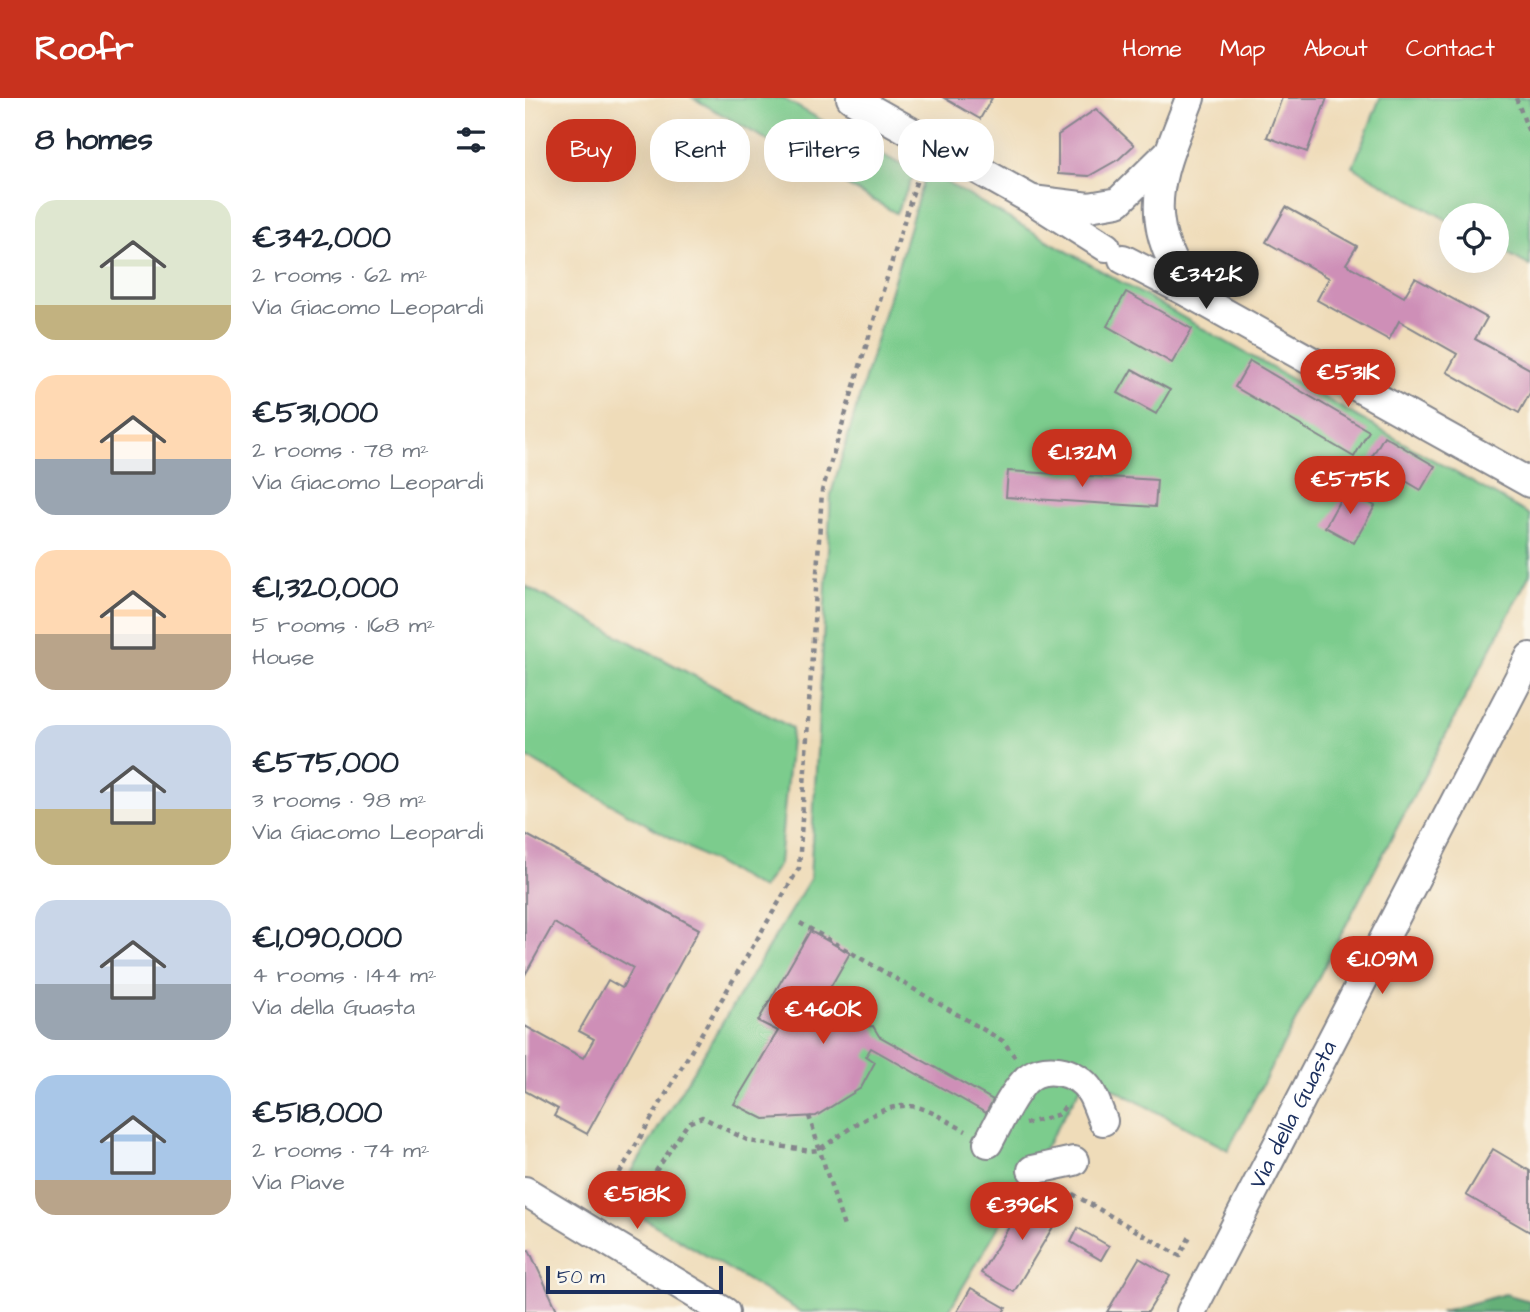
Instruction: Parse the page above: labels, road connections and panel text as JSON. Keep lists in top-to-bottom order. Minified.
{"streets":{"street":["Via della Guasta"]},"scale_bar":"50 m","page":{"header":"Roofr","nav":["Home","Map","About","Contact"],"heading":"8 homes","chip":["Buy","Rent","Filters","New"],"list":[{"name":"€342,000","note":"2 rooms · 62 m² · Via Giacomo Leopardi"},{"name":"€531,000","note":"2 rooms · 78 m² · Via Giacomo Leopardi"},{"name":"€1,320,000","note":"5 rooms · 168 m² · House"},{"name":"€575,000","note":"3 rooms · 98 m² · Via Giacomo Leopardi"},{"name":"€1,090,000","note":"4 rooms · 144 m² · Via della Guasta"},{"name":"€518,000","note":"2 rooms · 74 m² · Via Piave"}],"price":["€342K","€531K","€1.32M","€575K","€1.09M","€460K","€518K","€396K"],"scale":"50 m"}}
